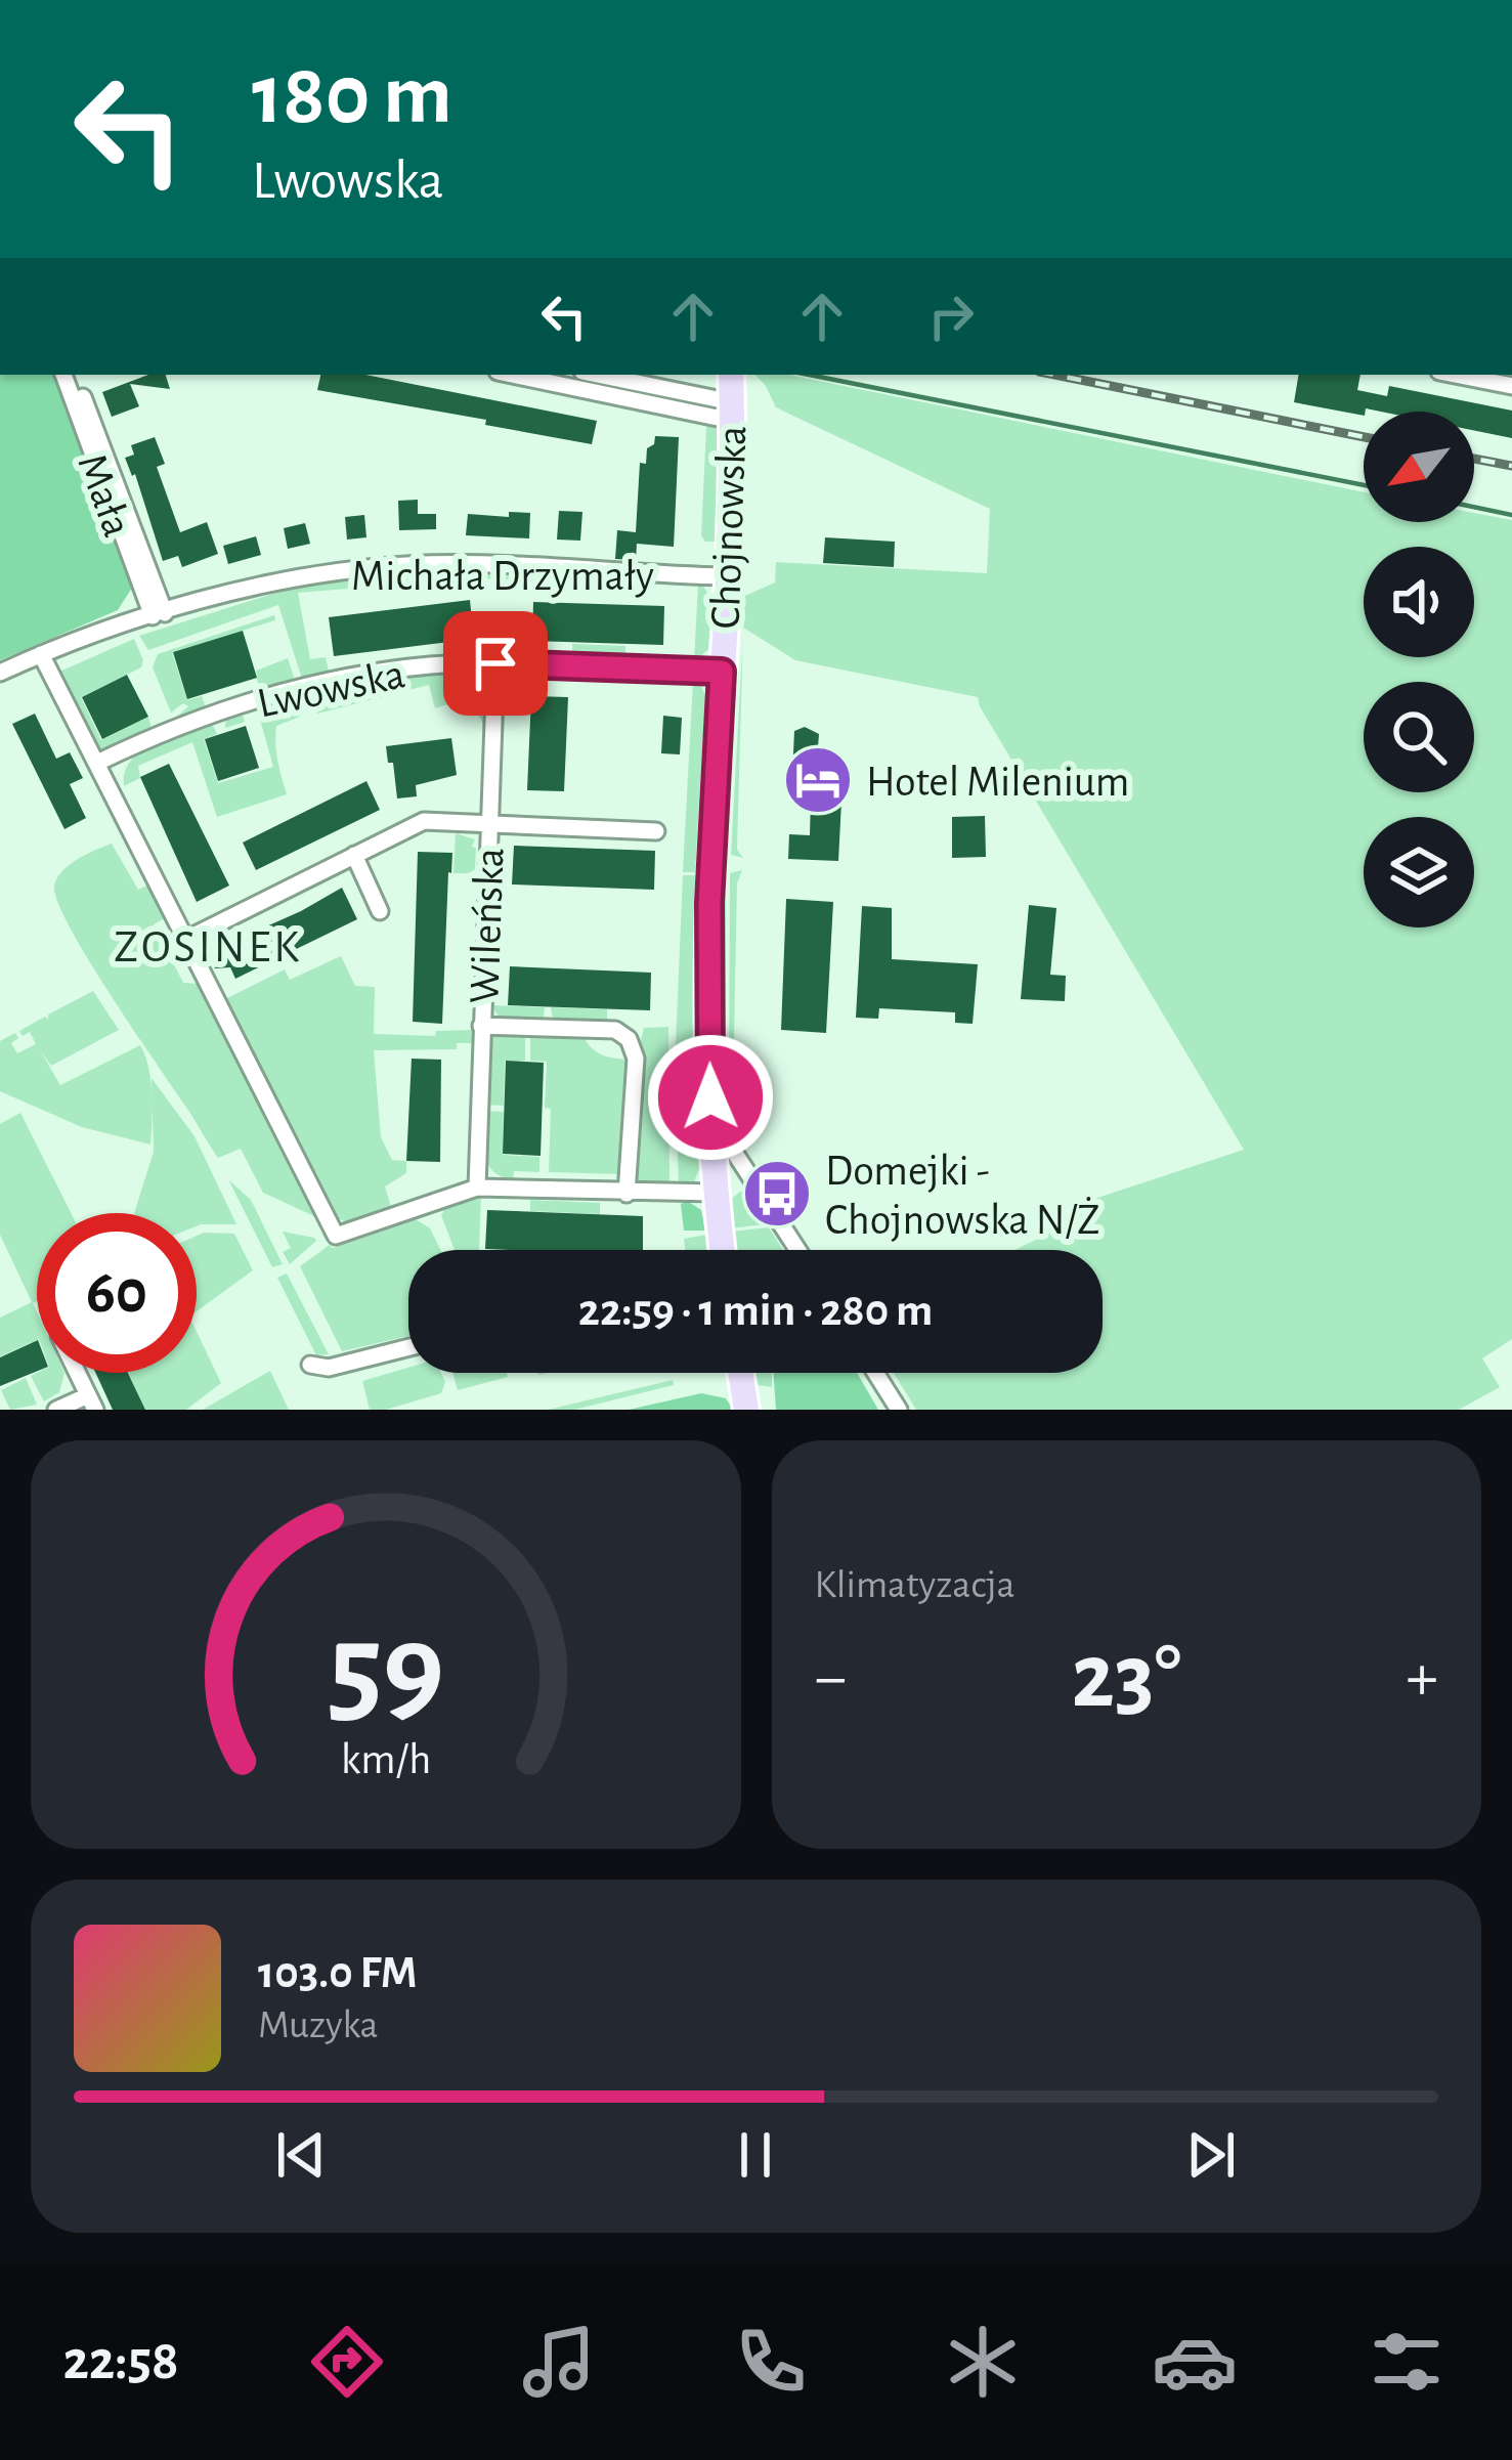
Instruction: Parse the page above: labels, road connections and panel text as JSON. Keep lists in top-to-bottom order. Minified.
{"streets":{"main road":["Chojnowska"],"street":["Mała","Michała Drzymały","Lwowska","Wileńska"]},"crossings":[["Mała","Michała Drzymały"],["Chojnowska","Michała Drzymały"],["Chojnowska","Lwowska"],["Lwowska","Wileńska"]],"districts":["ZOSINEK"],"places":{"hotel":["Hotel Milenium"],"bus stop":["Domejki - Chojnowska N/Ż"]},"north":"bottom left","page":{"turn":["180 m","Lwowska"],"limit":"60","trip":"22:59 · 1 min · 280 m","tile":"Klimatyzacja","heat":["−","23°","+"],"song":["103.0 FM","Muzyka"],"tabs":"22:58","gauge":["59","km/h"]}}
